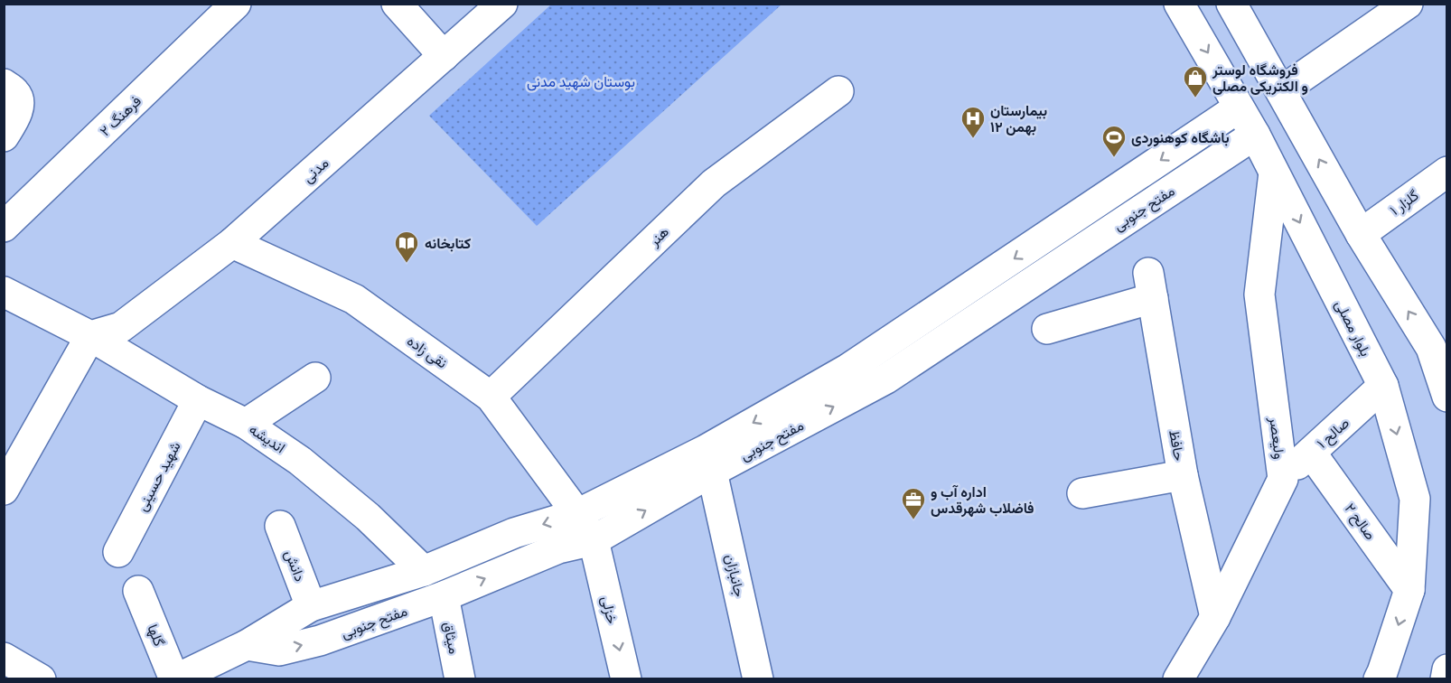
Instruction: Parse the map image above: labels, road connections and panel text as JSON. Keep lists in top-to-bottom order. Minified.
{"streets":{"street":["فرهنگ ۲","مدنی","گلزار ۱","مفتح جنوبی","هنر","بلوار مصلی","نقی زاده","صالح ۱","اندیشه","ولیعصر","حافظ","شهید حسینی","صالح ۲","دانش","جانبازان","خزلی","گلها","میثاق"]},"crossings":[["مدنی","نقی زاده"],["مدنی","اندیشه"],["مفتح جنوبی","بلوار مصلی"],["مفتح جنوبی","نقی زاده"],["مفتح جنوبی","اندیشه"],["مفتح جنوبی","دانش"],["مفتح جنوبی","جانبازان"],["مفتح جنوبی","خزلی"],["مفتح جنوبی","گلها"],["مفتح جنوبی","میثاق"],["هنر","نقی زاده"],["بلوار مصلی","صالح ۱"],["بلوار مصلی","ولیعصر"],["بلوار مصلی","صالح ۲"],["نقی زاده","خزلی"],["صالح ۱","ولیعصر"],["صالح ۱","صالح ۲"],["اندیشه","شهید حسینی"],["ولیعصر","حافظ"]],"one_way":["خزلی"],"parks":["بوستان شهید مدنی"],"places":{"shop":["فروشگاه لوستر و الکتریکی مصلی"],"hospital":["بیمارستان ۱۲ بهمن"],"sports":["باشگاه کوهنوردی"],"library":["کتابخانه"],"office":["اداره آب و فاضلاب شهرقدس"]}}
